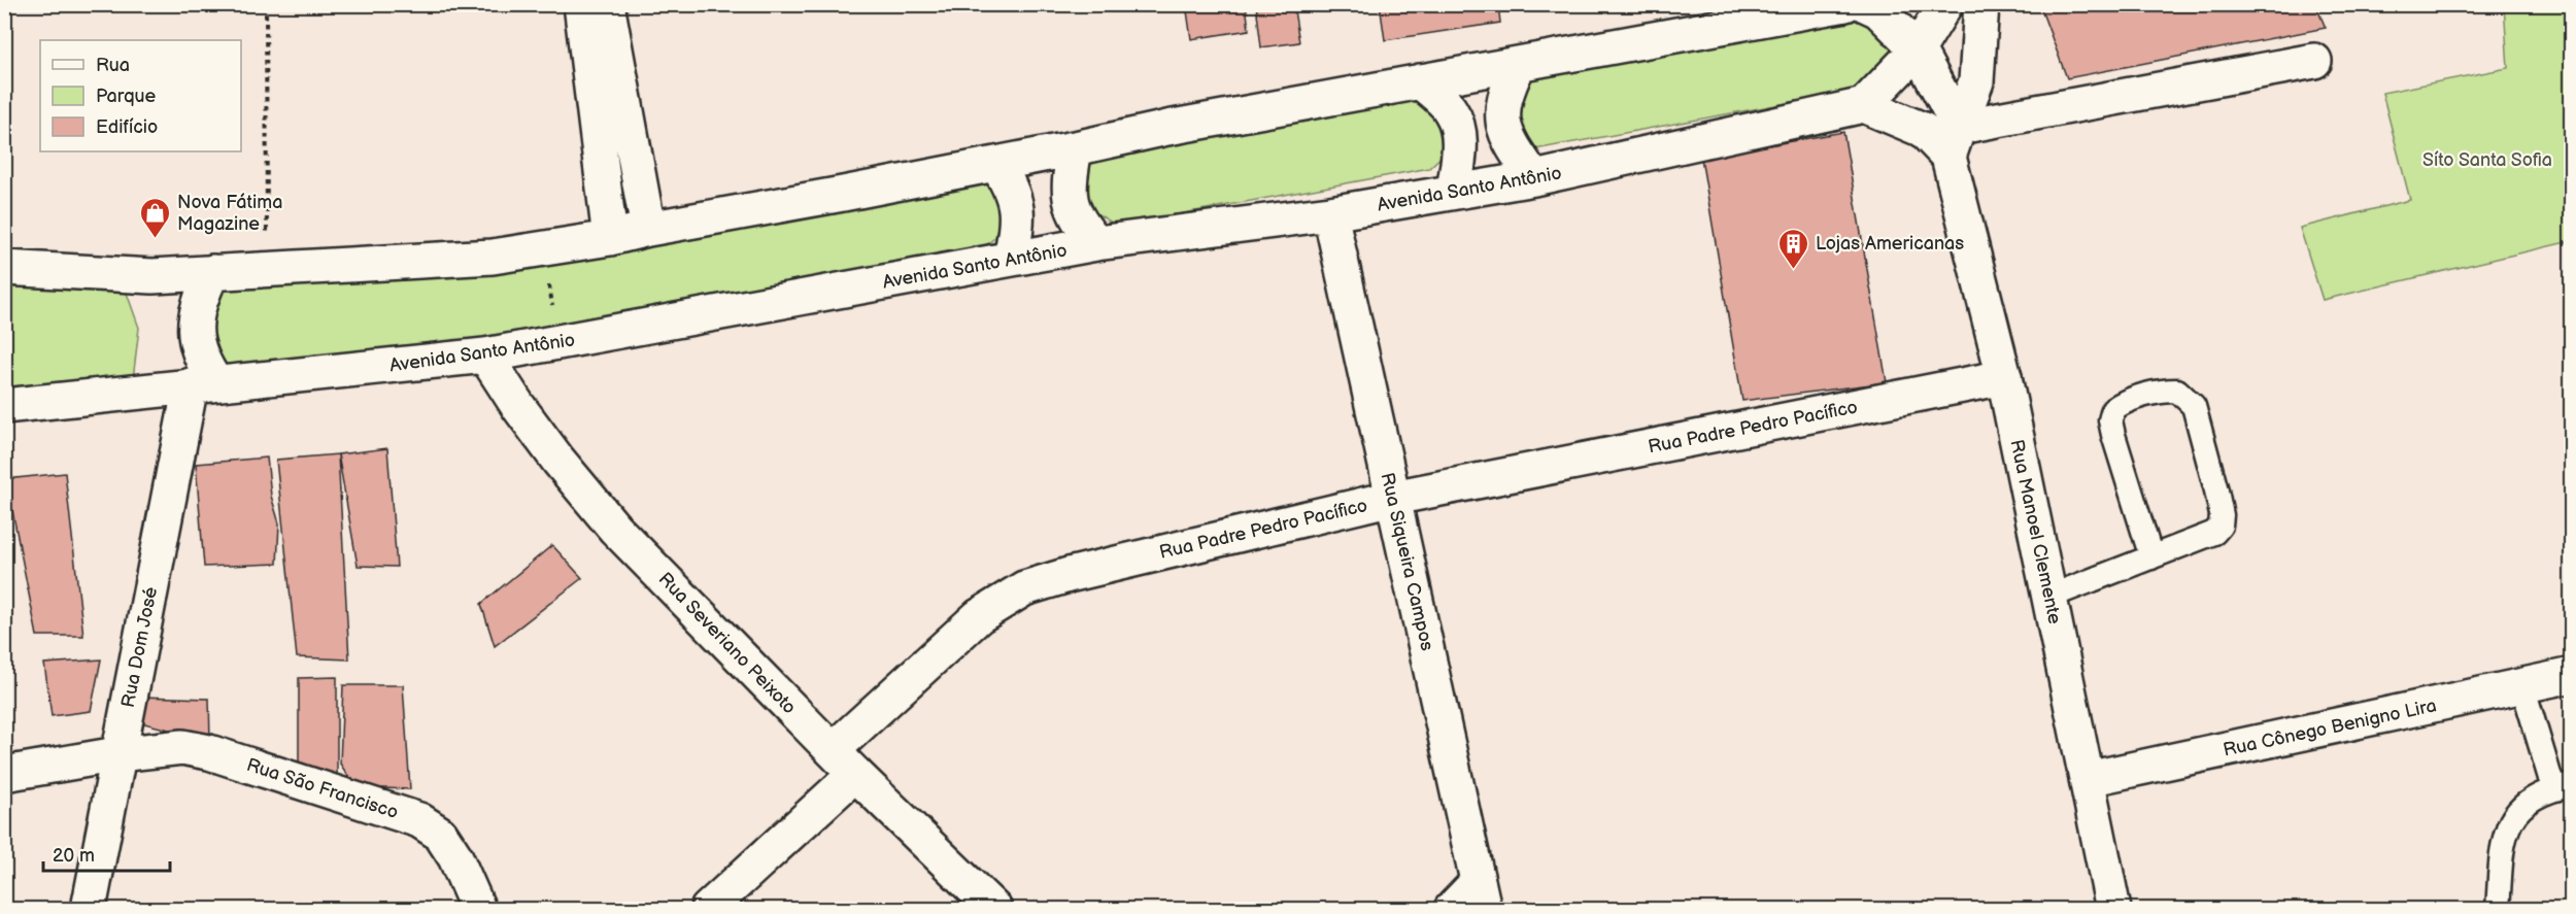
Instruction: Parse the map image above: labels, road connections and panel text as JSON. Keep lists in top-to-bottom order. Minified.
{"streets":{"main road":["Avenida Santo Antônio","Rua Padre Pedro Pacífico","Rua Manoel Clemente","Rua Siqueira Campos","Rua Severiano Peixoto","Rua Dom José","Rua Cônego Benigno Lira","Rua São Francisco"]},"crossings":[["Avenida Santo Antônio","Rua Siqueira Campos"],["Avenida Santo Antônio","Rua Severiano Peixoto"],["Avenida Santo Antônio","Rua Dom José"],["Rua Padre Pedro Pacífico","Rua Manoel Clemente"],["Rua Padre Pedro Pacífico","Rua Siqueira Campos"],["Rua Padre Pedro Pacífico","Rua Severiano Peixoto"],["Rua Manoel Clemente","Rua Cônego Benigno Lira"],["Rua Dom José","Rua São Francisco"]],"parks":["Síto Santa Sofia"],"places":{"shop":["Nova Fátima Magazine"],"building":["Lojas Americanas"]},"legend":["Rua","Parque","Edifício"],"scale_bar":"20 m"}
